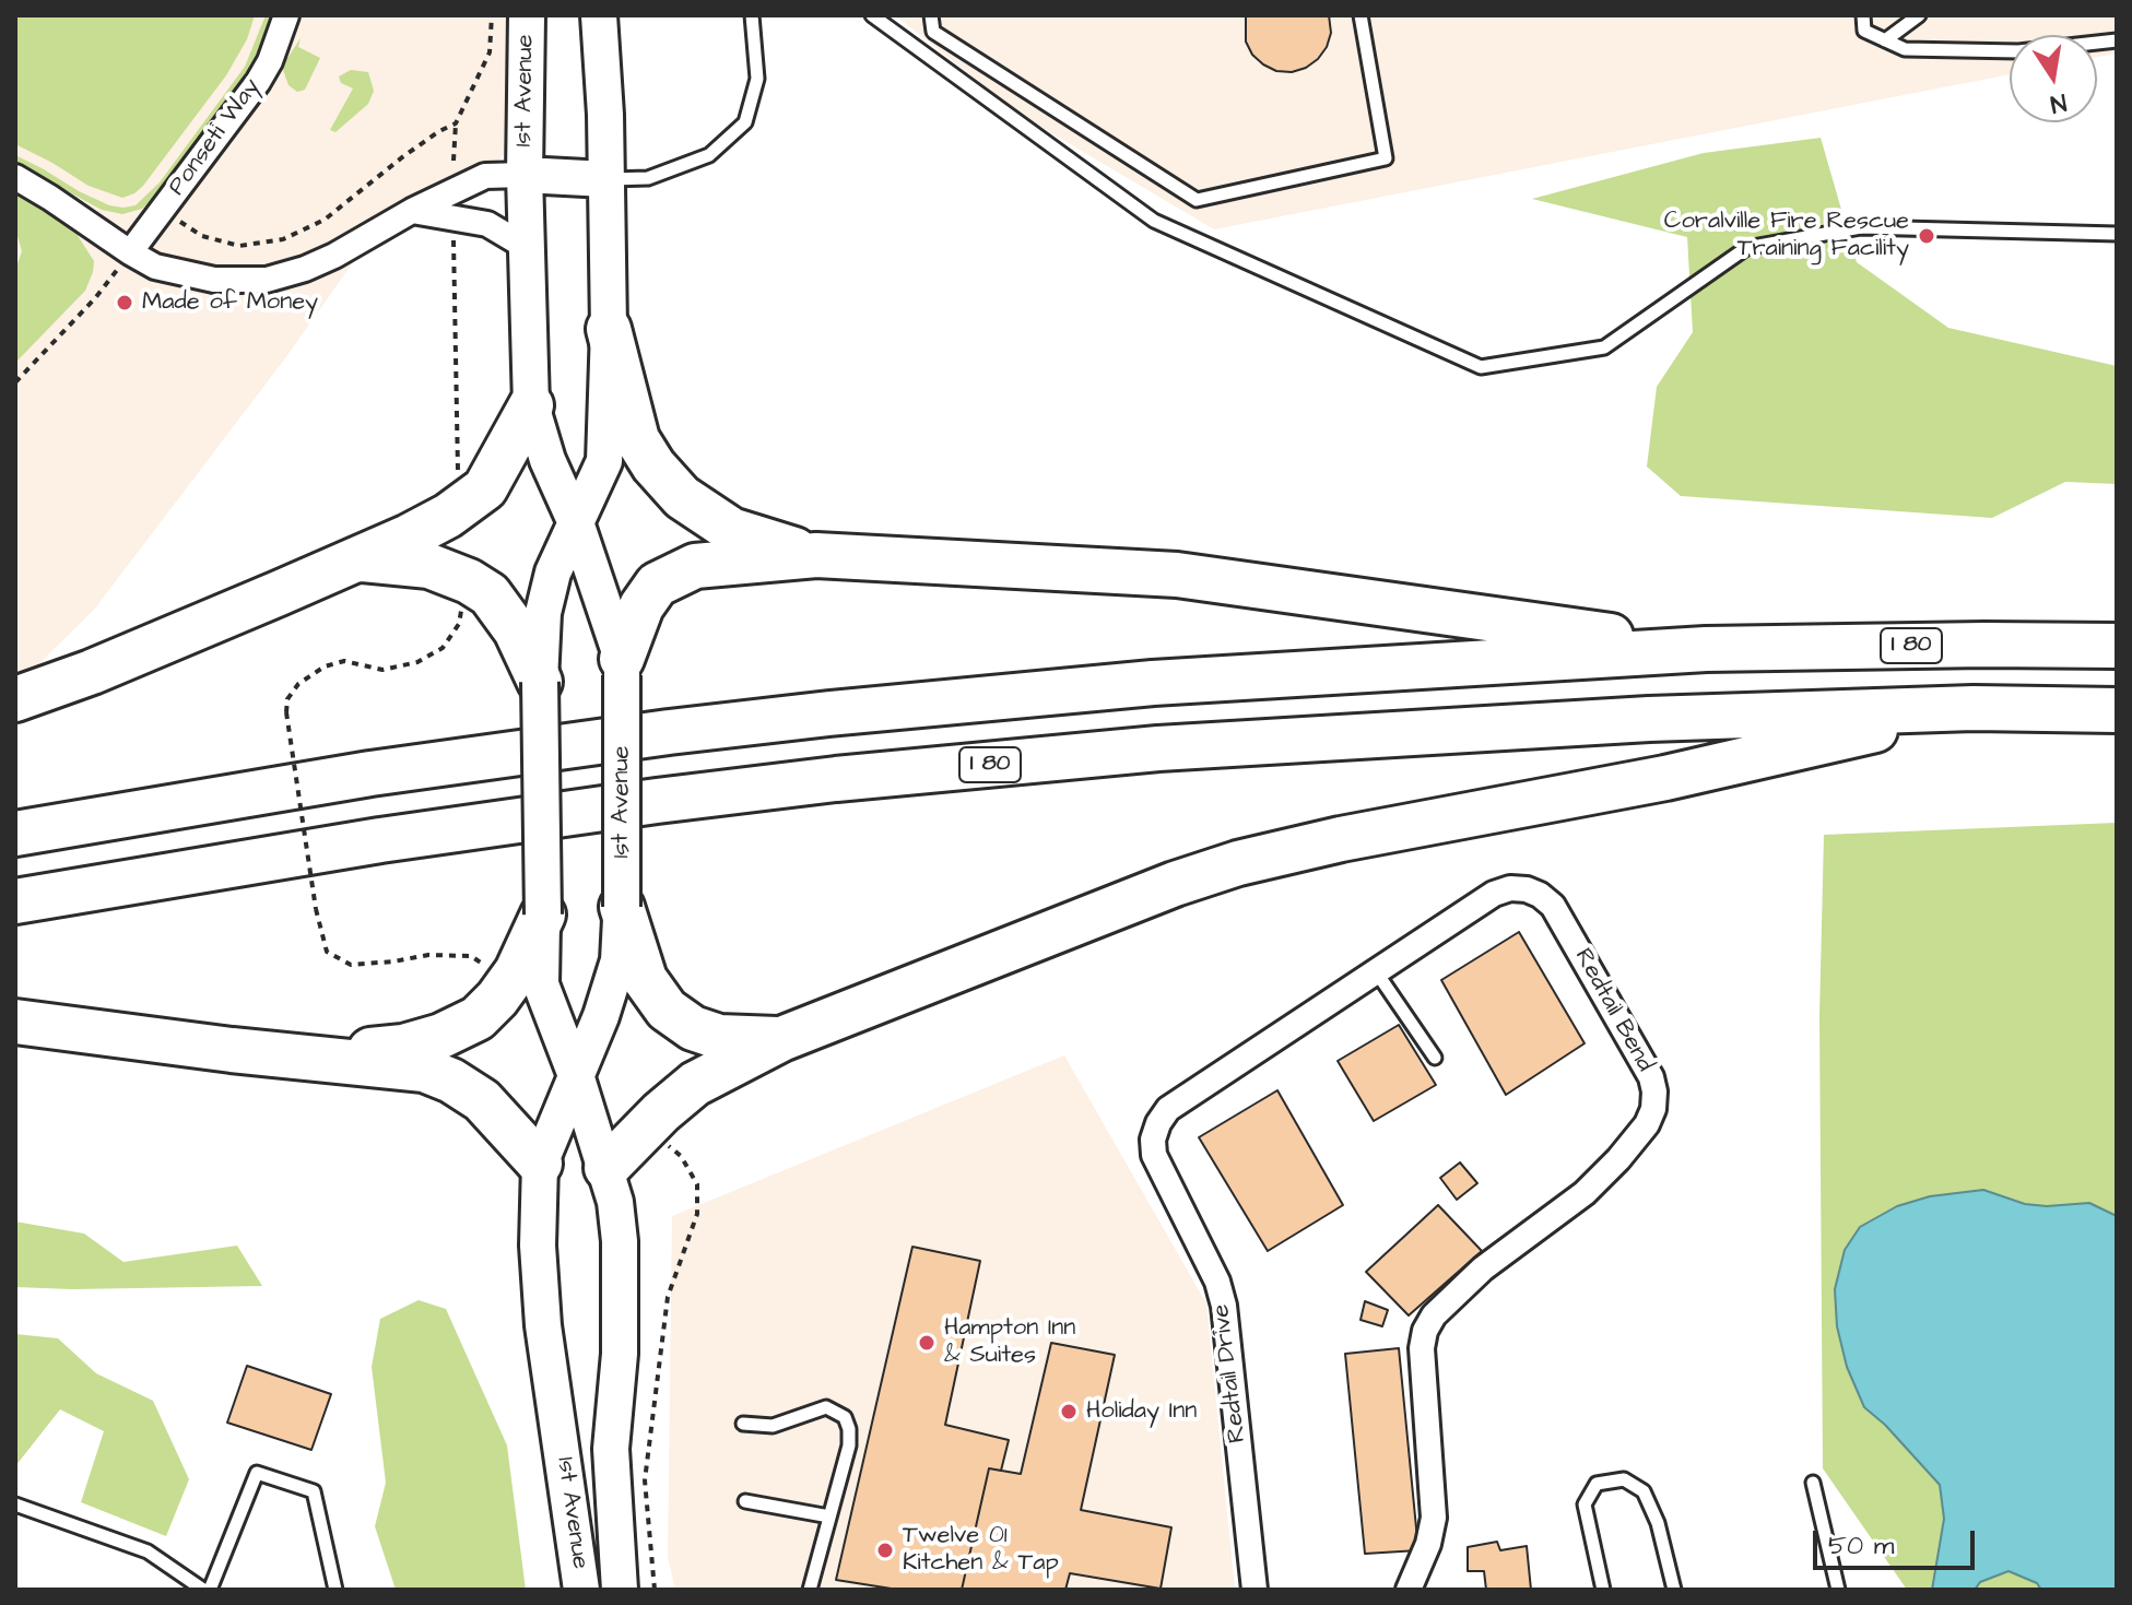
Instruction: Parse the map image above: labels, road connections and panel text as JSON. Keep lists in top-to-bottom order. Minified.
{"streets":{"highway":["I 80"],"main road":["1st Avenue"],"street":["Ponseti Way","Redtail Bend","Redtail Drive"]},"crossings":[["Redtail Bend","Redtail Drive"]],"places":["Coralville Fire Rescue Training Facility","Made of Money","Hampton Inn & Suites","Holiday Inn","Twelve 01 Kitchen & Tap"],"scale_bar":"50 m","north":"bottom"}
